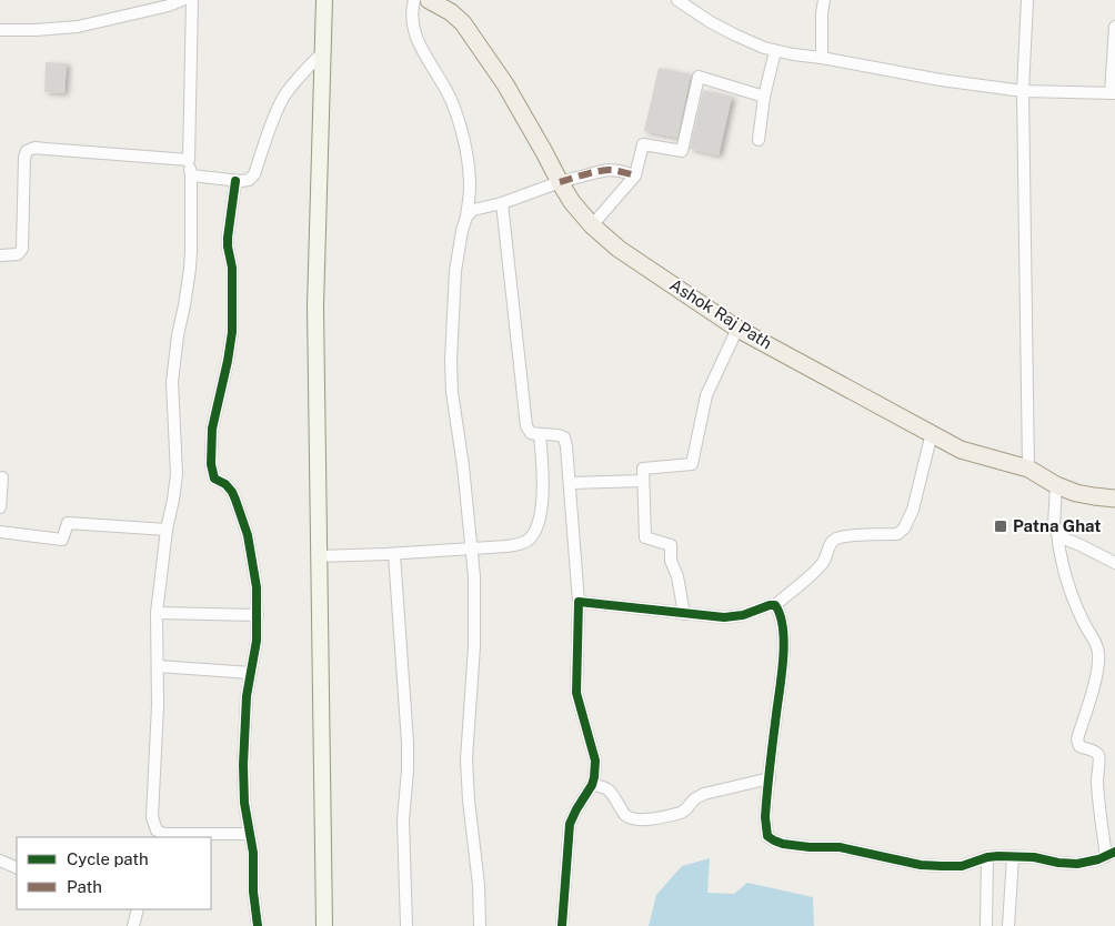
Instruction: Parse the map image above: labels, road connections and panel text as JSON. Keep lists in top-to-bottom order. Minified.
{"streets":{"main road":["Ashok Raj Path"]},"places":{"transit":["Patna Ghat"]},"legend":["Cycle path","Path"]}
